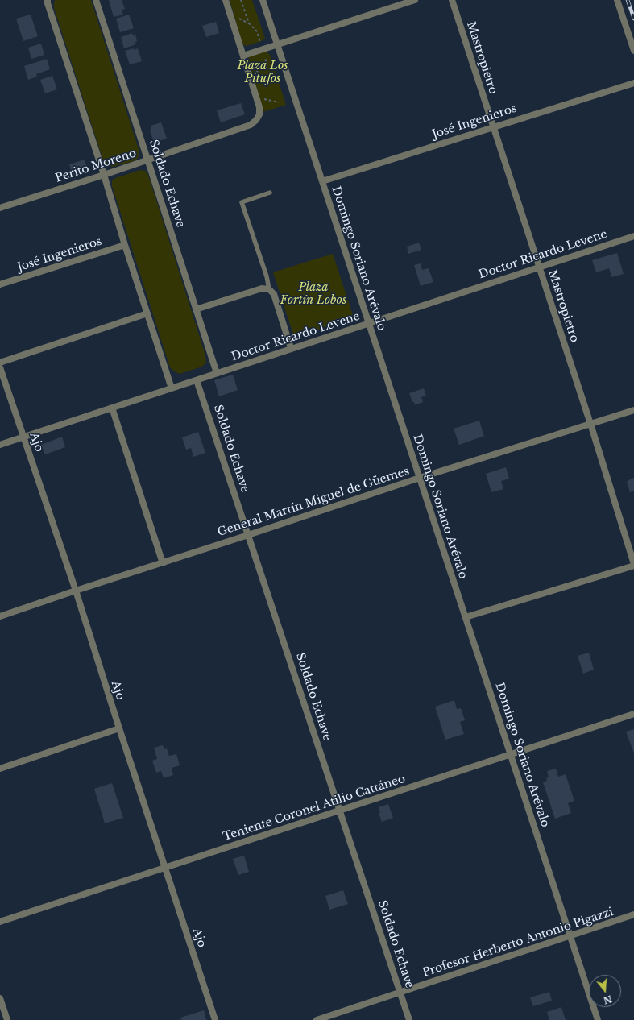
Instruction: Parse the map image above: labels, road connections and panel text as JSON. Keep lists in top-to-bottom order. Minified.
{"streets":{"street":["Mastropietro","José Ingenieros","Perito Moreno","Soldado Echave","Doctor Ricardo Levene","Domingo Soriano Arévalo","Ajo","General Martín Miguel de Güemes","Teniente Coronel Atilio Cattáneo","Profesor Herberto Antonio Pigazzi"]},"crossings":[["Mastropietro","José Ingenieros"],["Mastropietro","Doctor Ricardo Levene"],["Mastropietro","General Martín Miguel de Güemes"],["José Ingenieros","Domingo Soriano Arévalo"],["Perito Moreno","Soldado Echave"],["Soldado Echave","Doctor Ricardo Levene"],["Soldado Echave","General Martín Miguel de Güemes"],["Soldado Echave","Teniente Coronel Atilio Cattáneo"],["Soldado Echave","Profesor Herberto Antonio Pigazzi"],["Doctor Ricardo Levene","Domingo Soriano Arévalo"],["Doctor Ricardo Levene","Ajo"],["Domingo Soriano Arévalo","General Martín Miguel de Güemes"],["Domingo Soriano Arévalo","Teniente Coronel Atilio Cattáneo"],["Domingo Soriano Arévalo","Profesor Herberto Antonio Pigazzi"],["Ajo","General Martín Miguel de Güemes"],["Ajo","Teniente Coronel Atilio Cattáneo"]],"parks":["Plaza Los Pitufos","Plaza Fortín Lobos"],"north":"bottom"}
